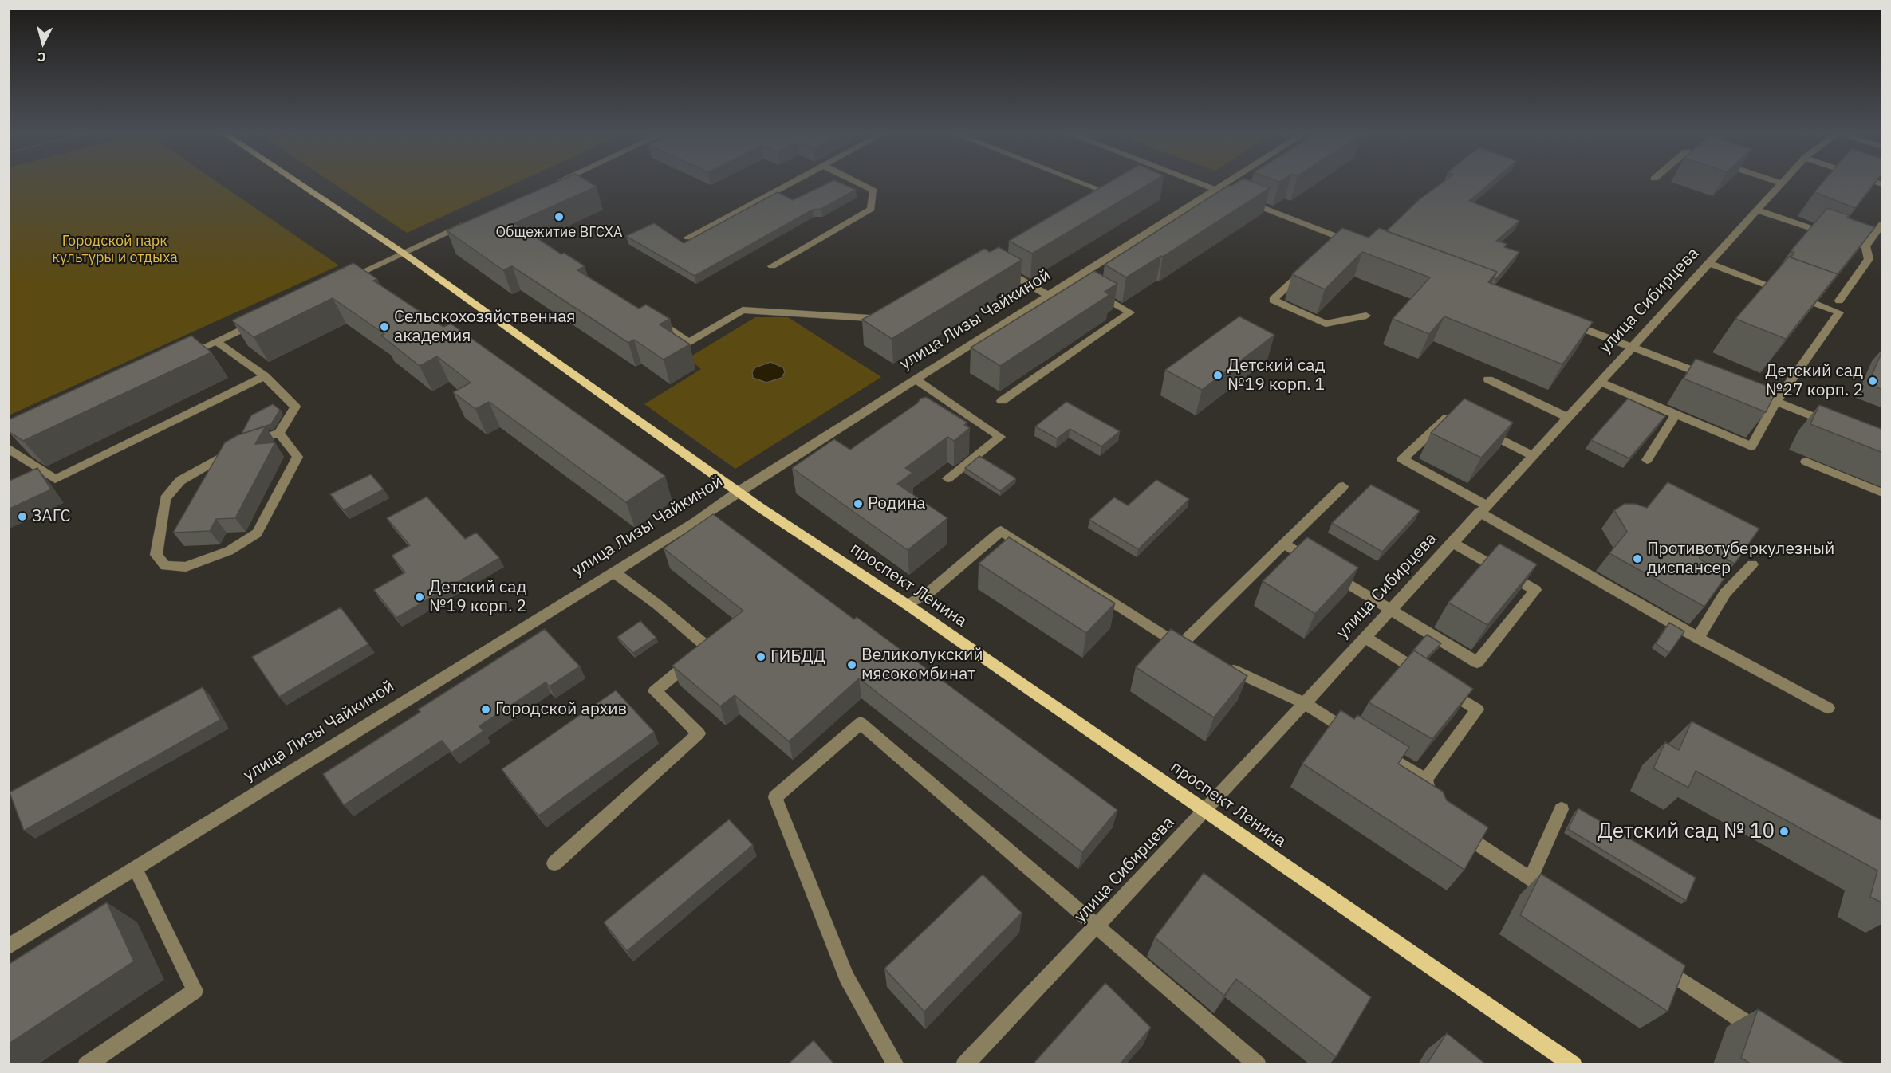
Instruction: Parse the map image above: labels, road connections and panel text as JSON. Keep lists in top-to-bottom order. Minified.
{"streets":{"main road":["проспект Ленина"],"street":["улица Сибирцева","улица Лизы Чайкиной"]},"crossings":[["улица Сибирцева","проспект Ленина"],["улица Лизы Чайкиной","проспект Ленина"]],"parks":["Городской парк культуры и отдыха"],"places":["Общежитие ВГСХА","Сельскохозяйственная академия","Детский сад №19 корп. 1","Детский сад №27 корп. 2","Родина","ЗАГС","Противотуберкулезный диспансер","Детский сад №19 корп. 2","ГИБДД","Великолукский мясокомбинат","Городской архив","Детский сад № 10"],"north":"bottom"}
